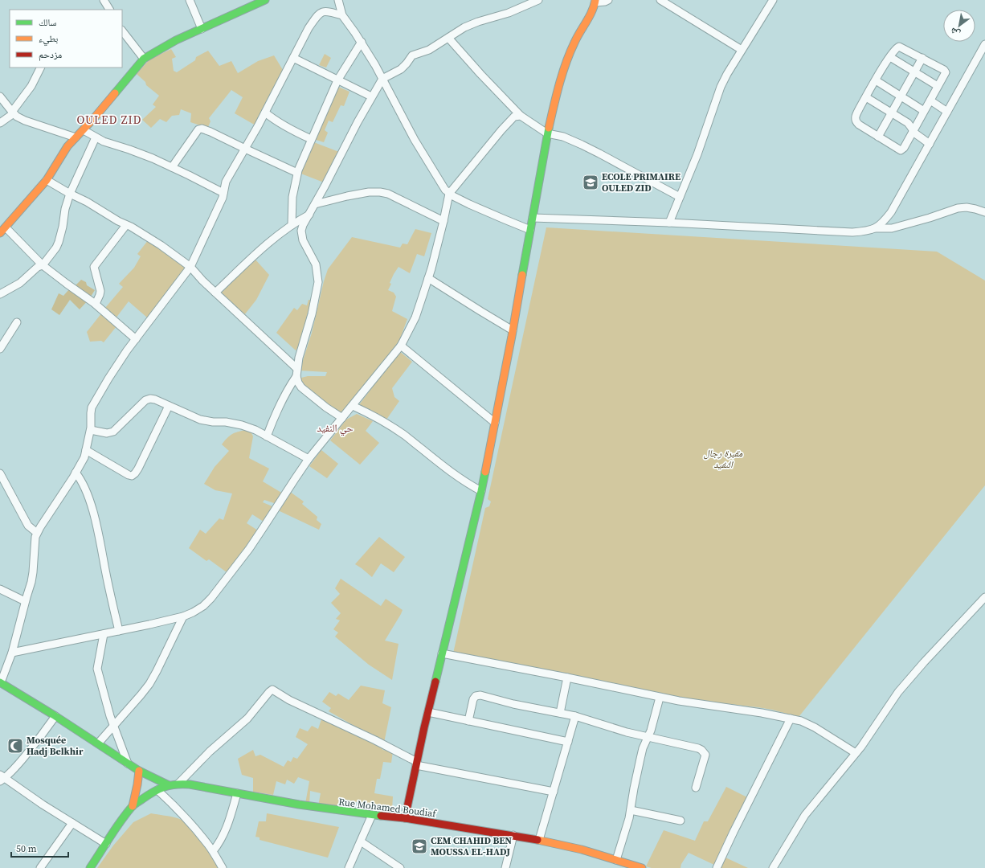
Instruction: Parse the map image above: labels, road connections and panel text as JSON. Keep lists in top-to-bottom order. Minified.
{"streets":{"street":["Rue Mohamed Boudiaf"]},"districts":["OULED ZID","حي النفيد"],"parks":["مقبرة رجال النفيد"],"places":{"school or university":["ECOLE PRIMAIRE OULED ZID","CEM CHAHID BEN MOUSSA EL-HADJ"],"mosque":["Mosquée Hadj Belkhir"]},"legend":["سالك","بطيء","مزدحم"],"scale_bar":"50 m","north":"bottom left"}
